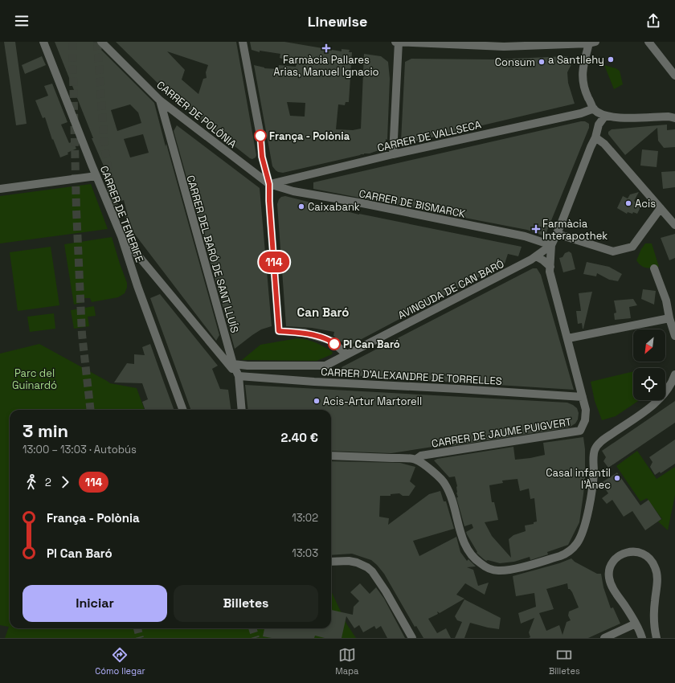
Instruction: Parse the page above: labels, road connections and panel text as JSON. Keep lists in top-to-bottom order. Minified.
{"streets":{"street":["CARRER DE POLÒNIA","CARRER DE VALLSECA","CARRER DE BISMARCK","CARRER DE TENERIFE","CARRER DEL BARÓ DE SANT LLUÍS","AVINGUDA DE CAN BARÓ","CARRER D'ALEXANDRE DE TORRELLES","CARRER DE JAUME PUIGVERT"]},"crossings":[["CARRER DE POLÒNIA","CARRER DE VALLSECA"],["CARRER DE POLÒNIA","CARRER DE BISMARCK"],["CARRER DE POLÒNIA","CARRER DEL BARÓ DE SANT LLUÍS"],["CARRER DE VALLSECA","CARRER DE BISMARCK"],["CARRER DE BISMARCK","AVINGUDA DE CAN BARÓ"],["CARRER DEL BARÓ DE SANT LLUÍS","AVINGUDA DE CAN BARÓ"],["CARRER DEL BARÓ DE SANT LLUÍS","CARRER D'ALEXANDRE DE TORRELLES"],["CARRER D'ALEXANDRE DE TORRELLES","CARRER DE JAUME PUIGVERT"]],"districts":["Can Baró"],"parks":["Parc del Guinardó"],"places":{"health":["Farmàcia Pallares Arias, Manuel Ignacio","Farmàcia Interapothek"],"other":["a Santllehy","Consum","França - Polònia","Acis","Caixabank","Pl Can Baró","Acis-Artur Martorell","Casal infantil l'Ànec"]},"lines":["bus line 114"],"north":"bottom left","page":{"header":"Linewise","on_map":"114","heading":["3 min","13:00 – 13:03 · Autobús","2.40 €"],"legs":["2","114"],"list":[{"name":"França - Polònia","value":"13:02"},{"name":"Pl Can Baró","value":"13:03"}],"buttons":["Iniciar","Billetes"],"tabs":["Cómo llegar","Mapa","Billetes"]}}
